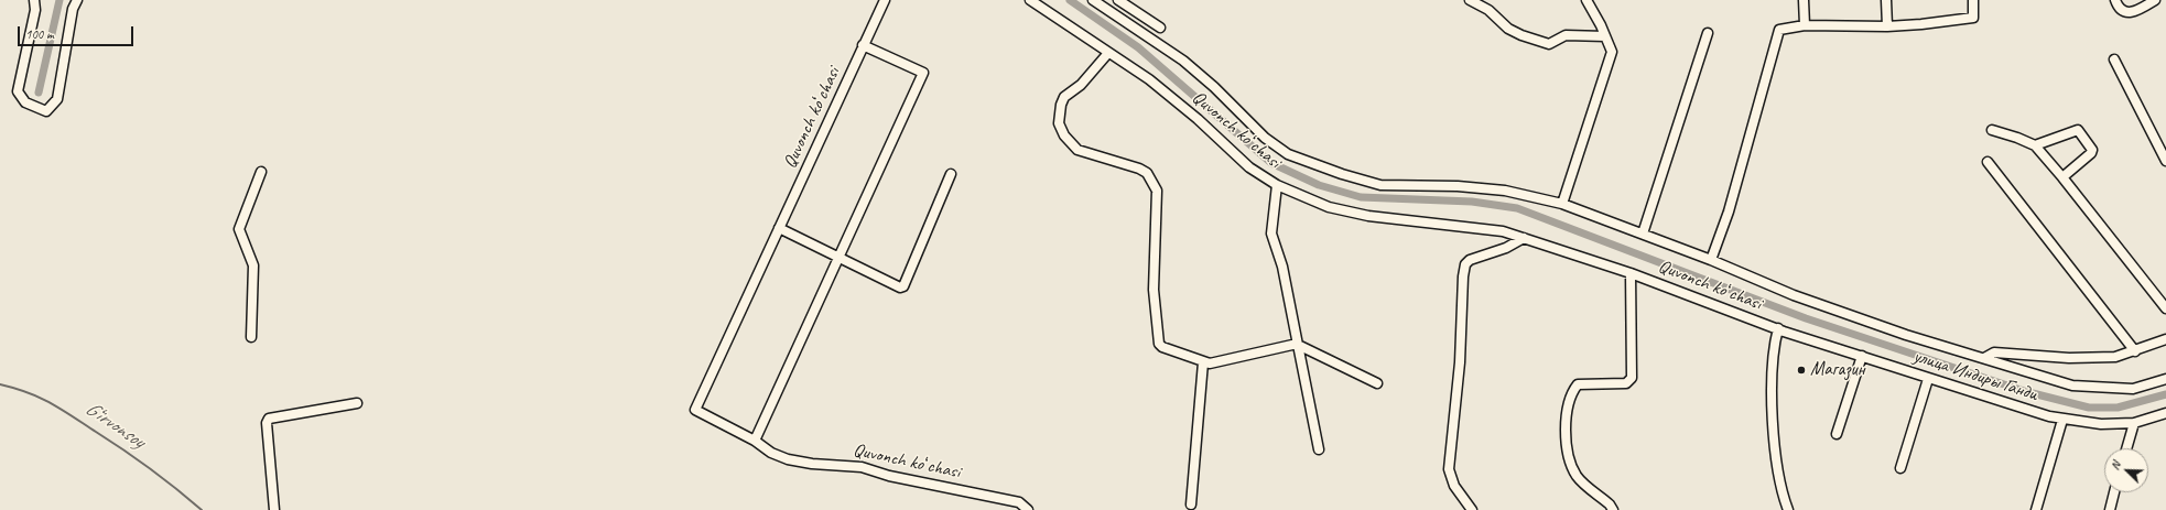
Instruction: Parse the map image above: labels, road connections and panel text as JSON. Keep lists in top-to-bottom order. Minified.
{"streets":{"street":["Quvonch koʻchasi","улица Индиры Ганди"]},"crossings":[["Quvonch koʻchasi","улица Индиры Ганди"]],"water":["G‘irvonsoy"],"places":["Магазин"],"scale_bar":"100 m","north":"top left"}
